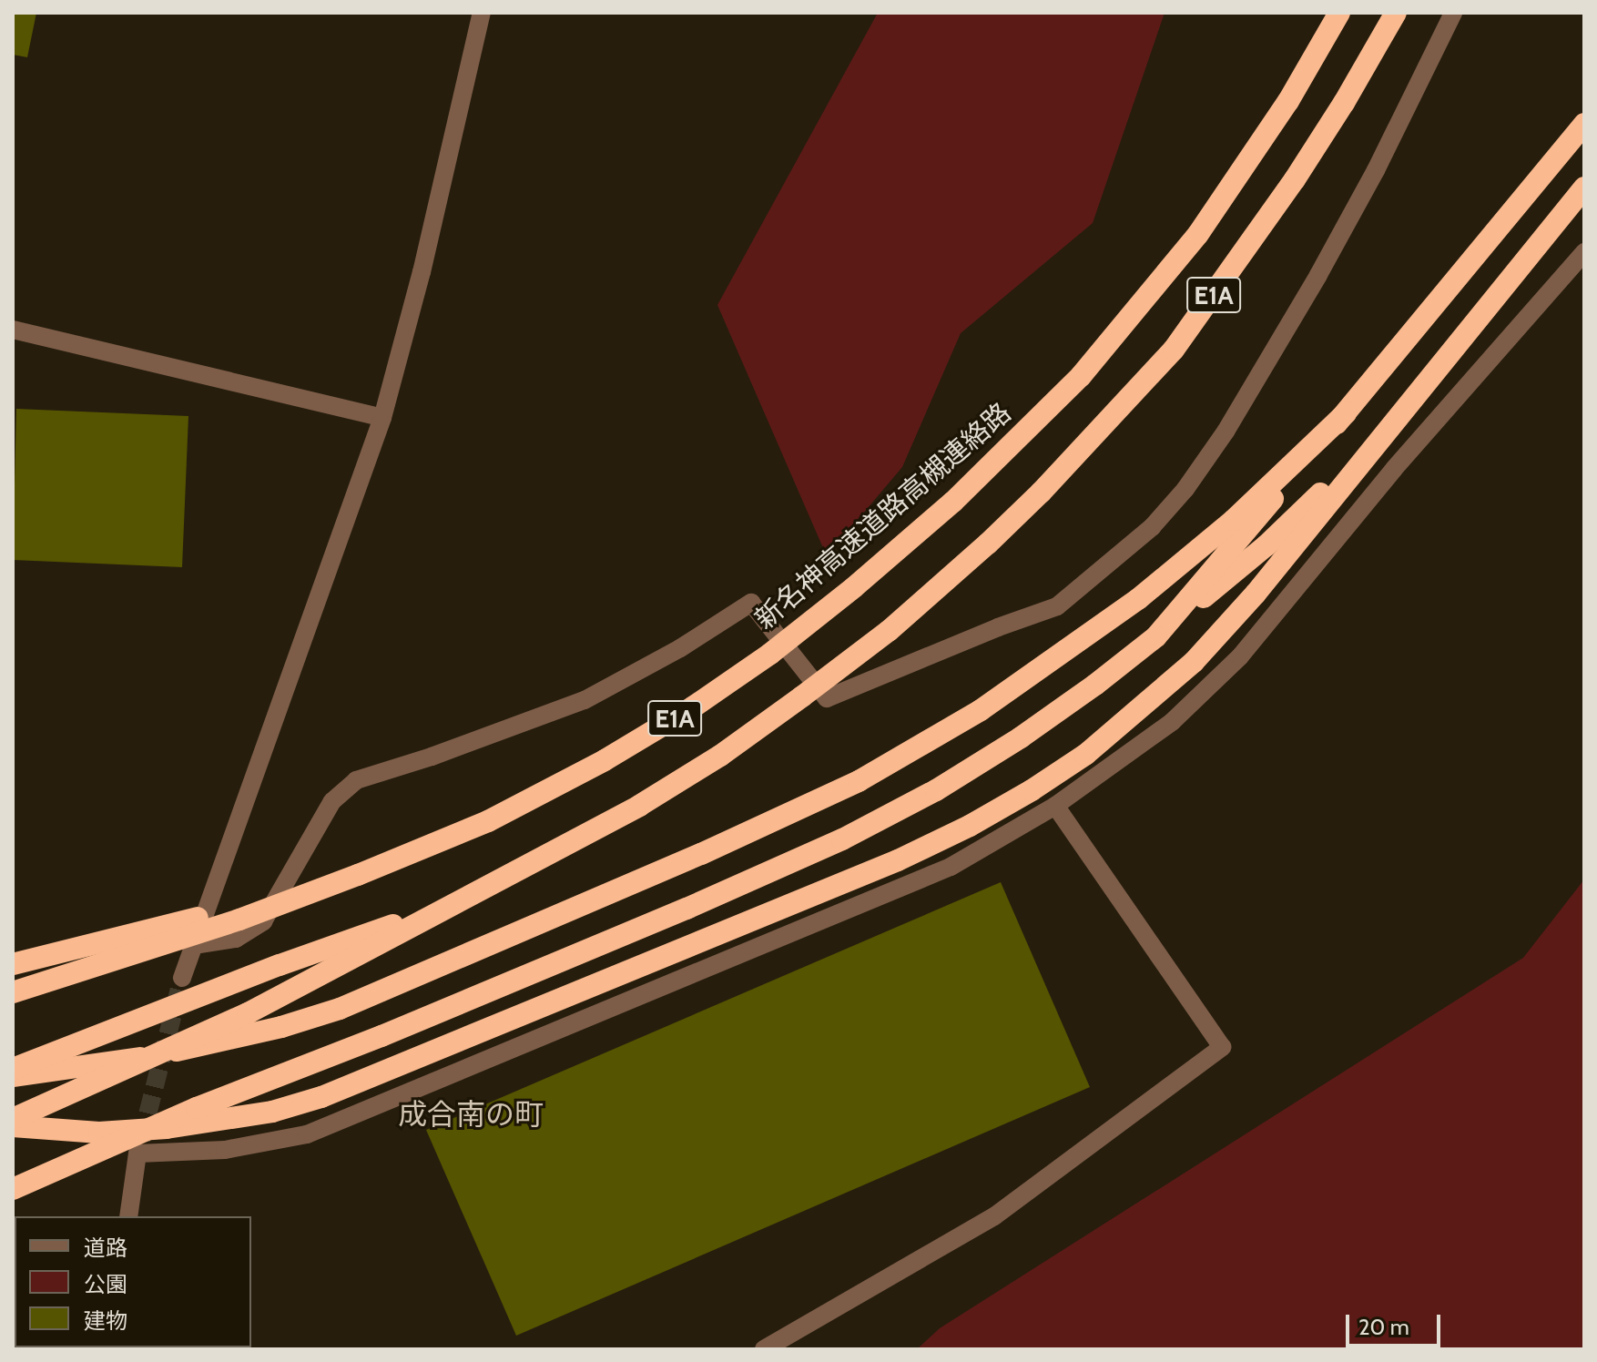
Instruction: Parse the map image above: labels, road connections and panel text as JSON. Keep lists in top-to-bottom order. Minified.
{"streets":{"highway":["E1A","新名神高速道路高槻連絡路"]},"districts":["成合南の町"],"legend":["道路","公園","建物"],"scale_bar":"20 m"}
